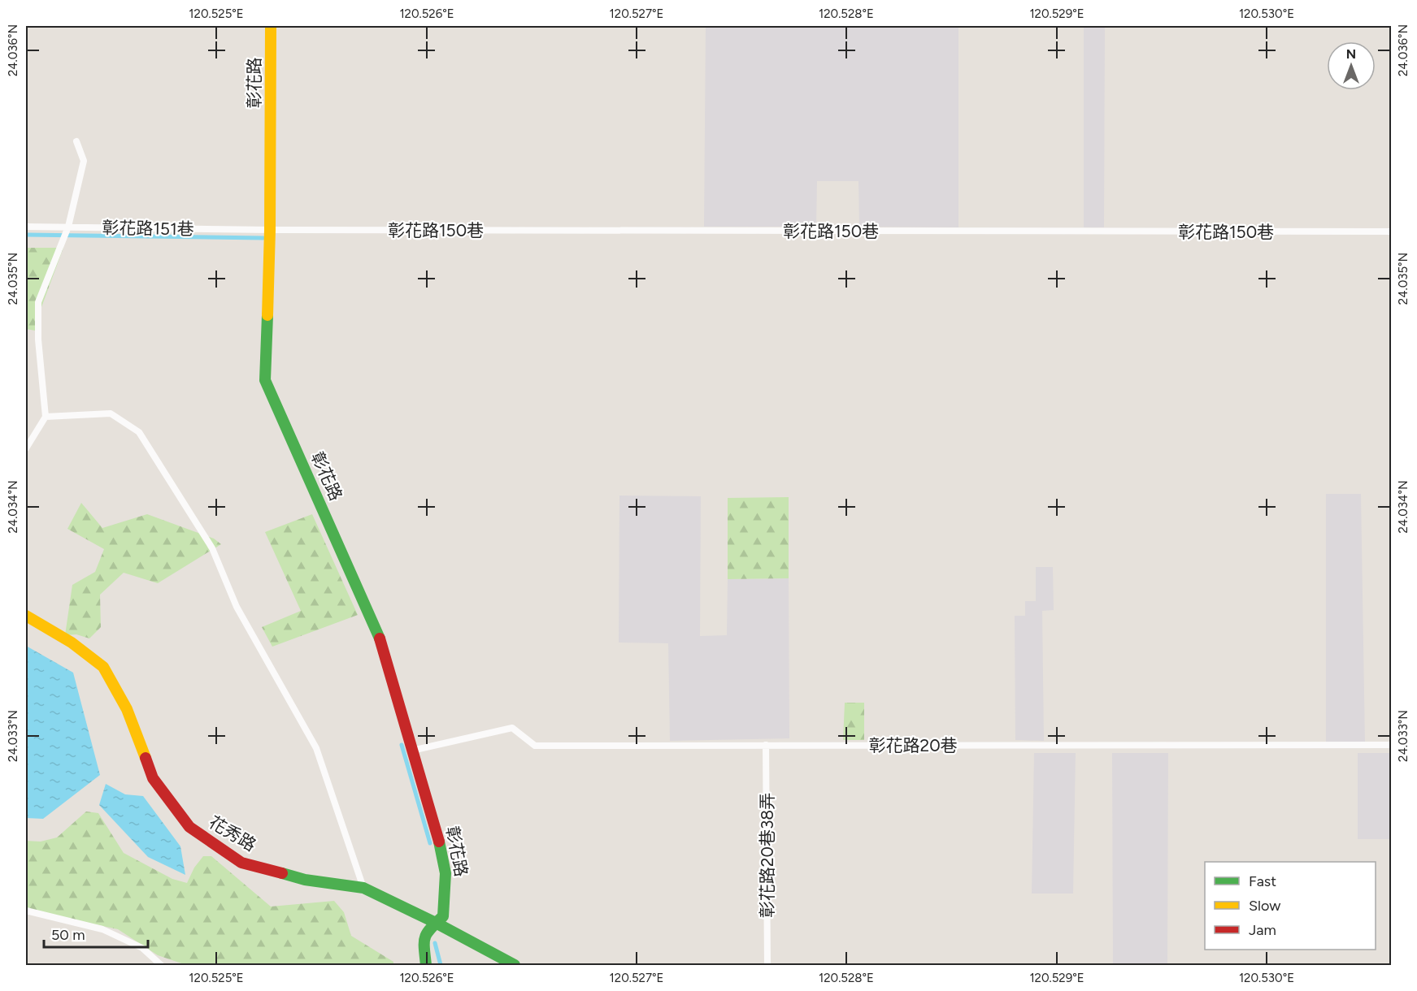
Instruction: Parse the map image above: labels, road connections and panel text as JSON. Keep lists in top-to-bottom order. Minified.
{"streets":{"street":["彰花路","花秀路"],"lane":["彰花路151巷","彰花路150巷","彰花路20巷","彰花路20巷38弄"]},"crossings":[["彰花路","彰花路151巷"],["彰花路","彰花路150巷"],["彰花路","彰花路20巷"],["彰花路","花秀路"],["彰花路151巷","彰花路150巷"],["彰花路20巷","彰花路20巷38弄"]],"legend":["Fast","Slow","Jam"],"scale_bar":"50 m","north":"top","coordinates":["120.525°E","120.526°E","120.527°E","120.528°E","120.529°E","120.530°E","24.036°N","24.035°N","24.034°N","24.033°N"]}
